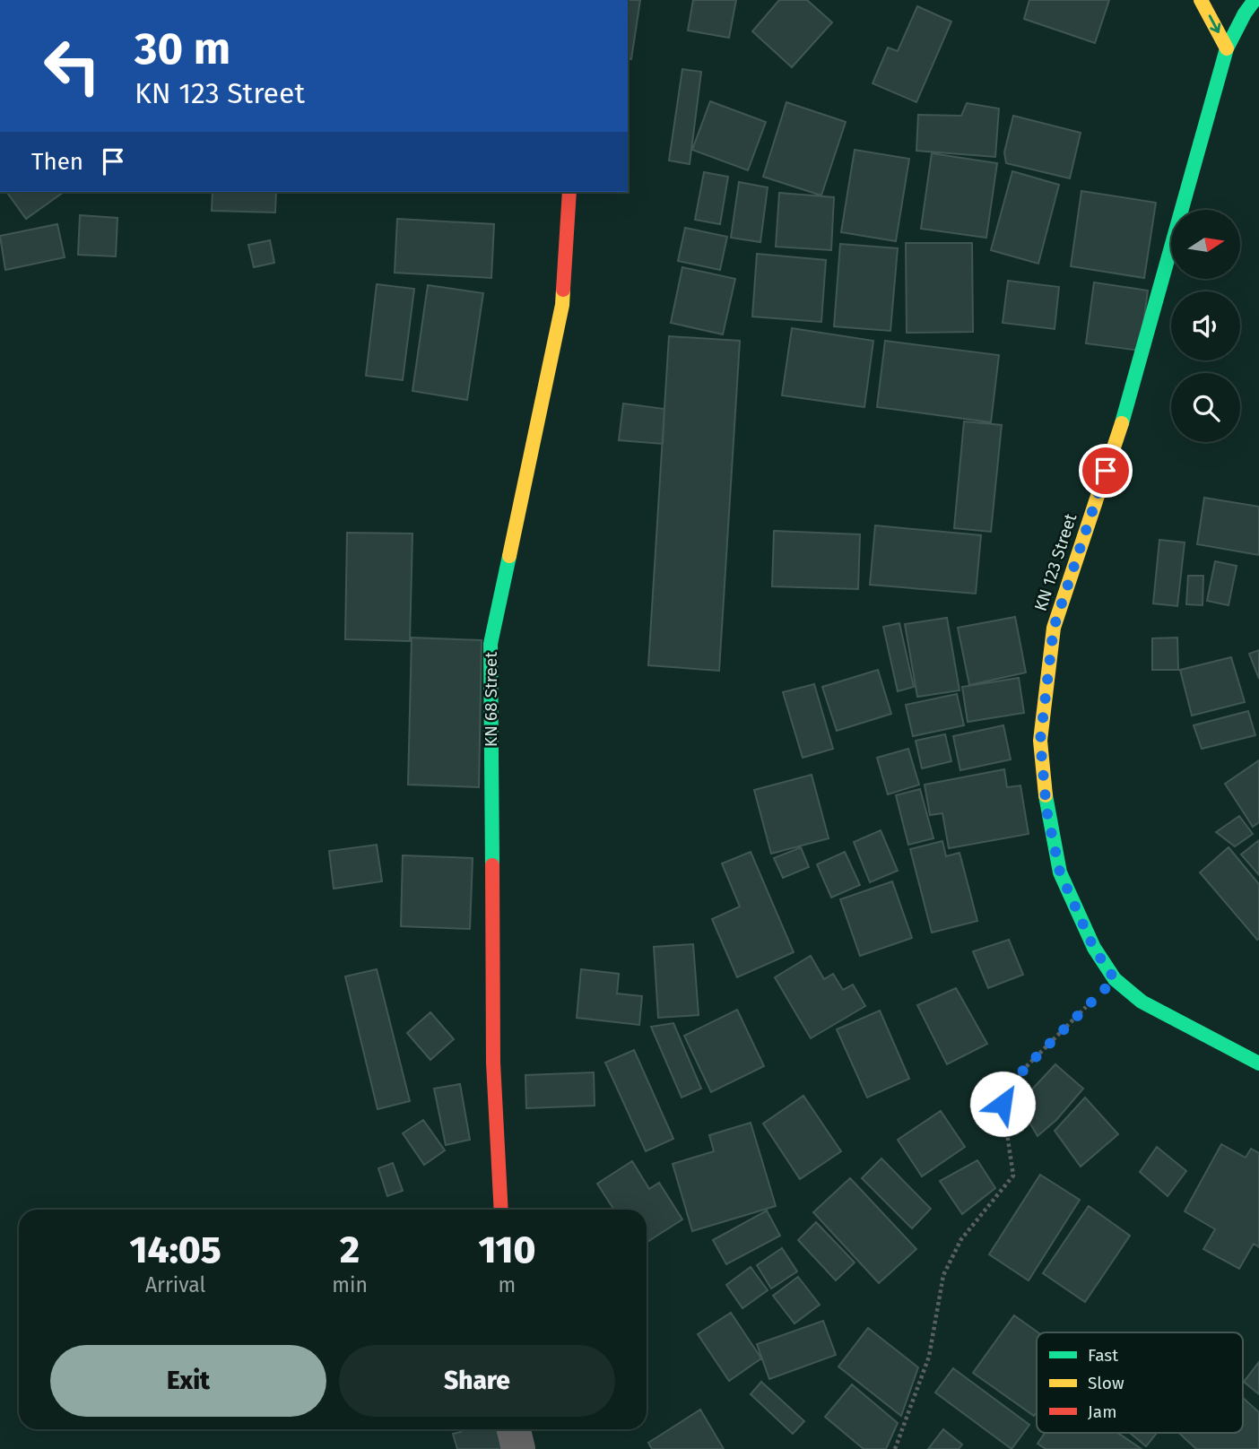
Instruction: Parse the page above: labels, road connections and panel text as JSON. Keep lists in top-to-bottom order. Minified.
{"streets":{"main road":["KN 123 Street","KN 68 Street"]},"legend":["Fast","Slow","Jam"],"north":"right","page":{"turn":["30 m","KN 123 Street"],"then":"Then","eta":["14:05","Arrival","2","min","110","m"],"buttons":["Exit","Share"]}}
